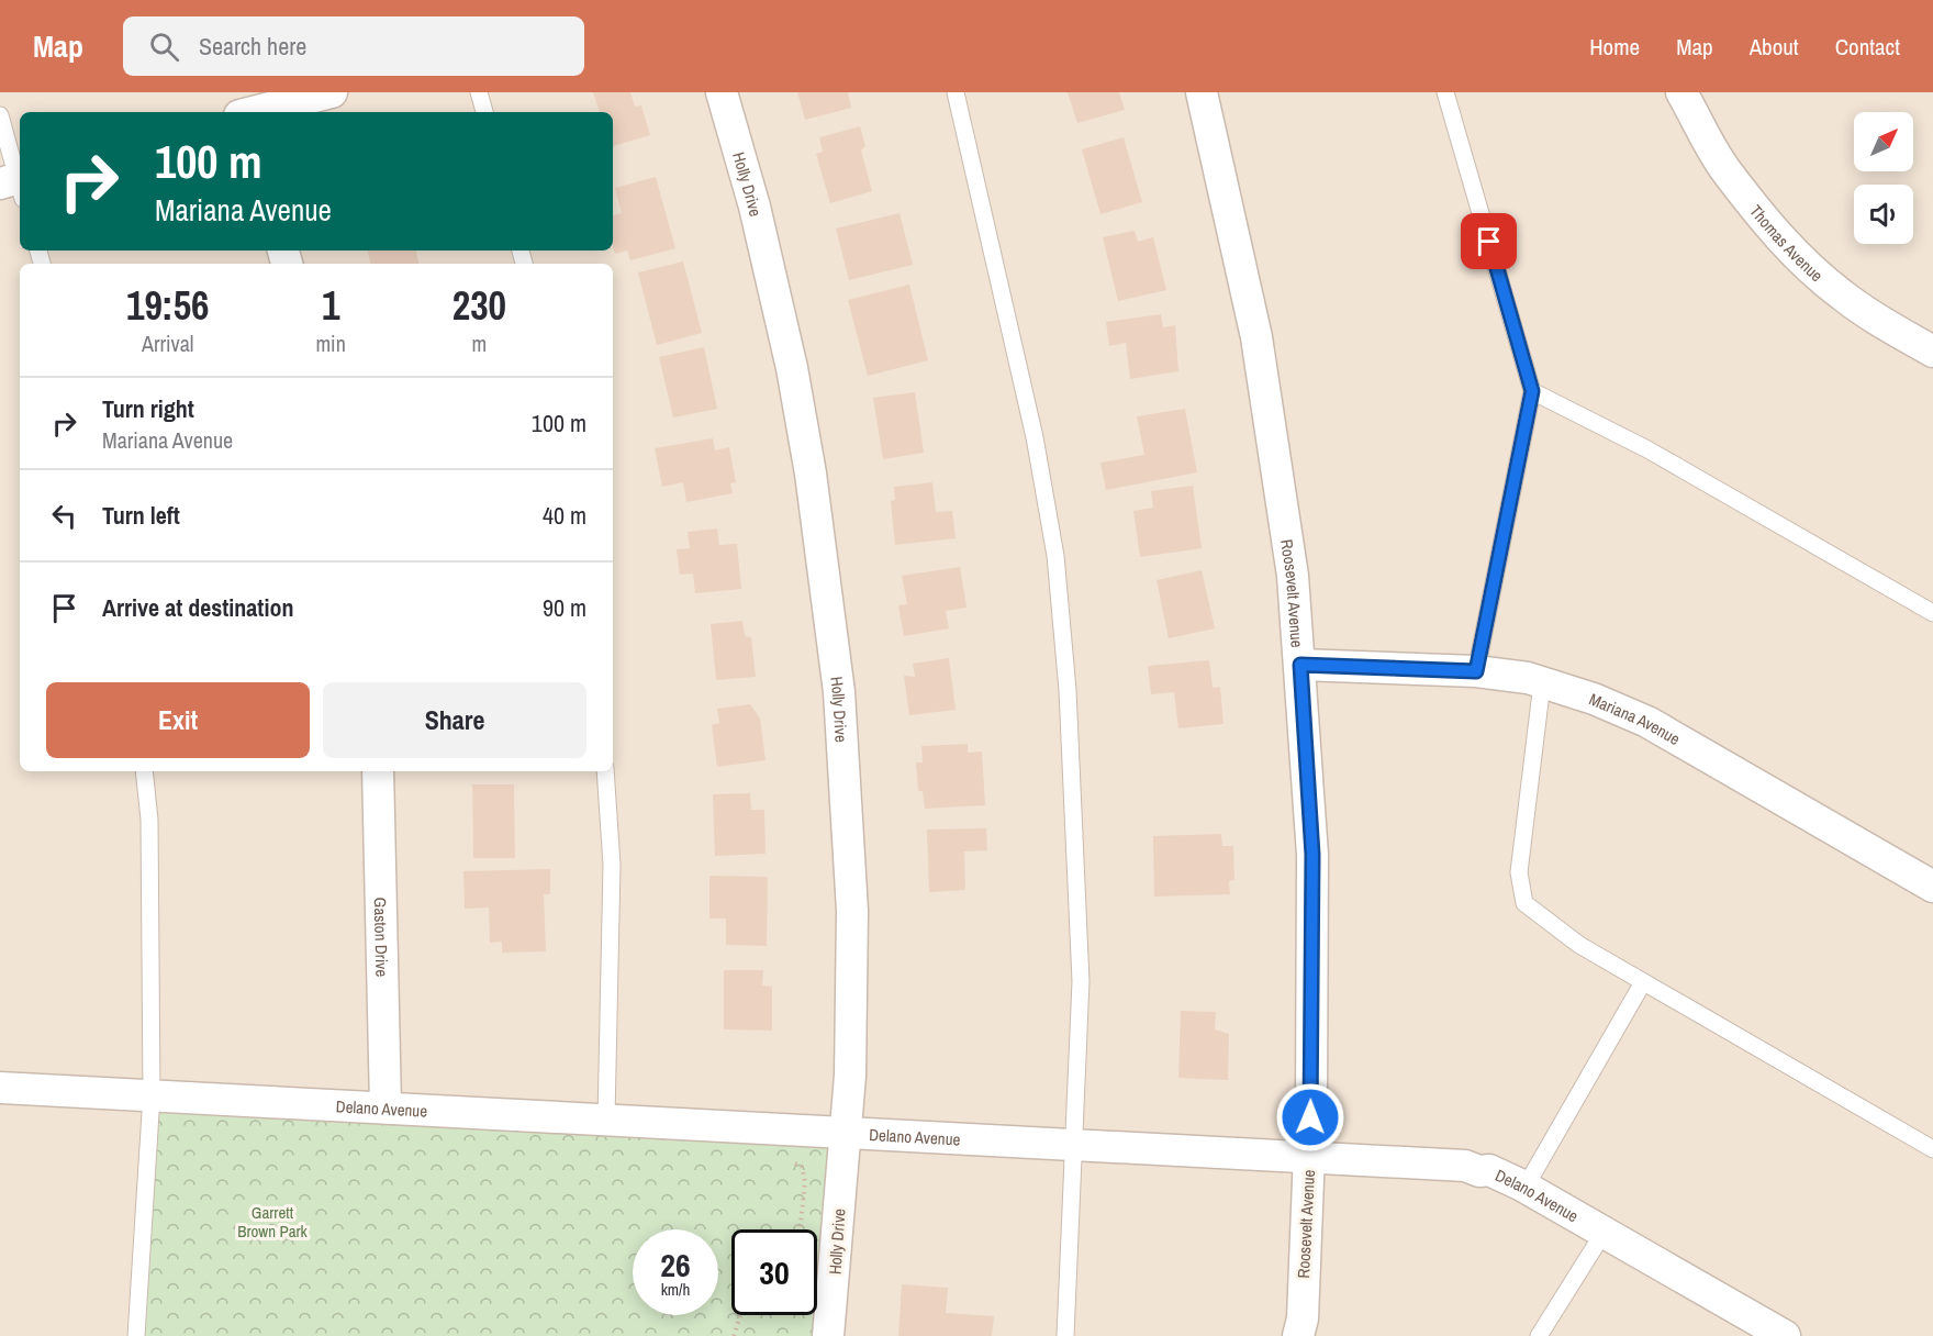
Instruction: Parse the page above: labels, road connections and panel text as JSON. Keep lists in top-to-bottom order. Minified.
{"streets":{"street":["Holly Drive","Thomas Avenue","Roosevelt Avenue","Mariana Avenue","Gaston Drive","Delano Avenue"]},"crossings":[["Holly Drive","Delano Avenue"],["Roosevelt Avenue","Mariana Avenue"],["Roosevelt Avenue","Delano Avenue"],["Gaston Drive","Delano Avenue"]],"parks":["Garrett Brown Park"],"north":"top right","page":{"header":"Map","search":"Search here","nav":["Home","Map","About","Contact"],"turn":["100 m","Mariana Avenue"],"eta":["19:56","Arrival","1","min","230","m"],"list":[{"name":"Turn right","note":"Mariana Avenue","value":"100 m"},{"name":"Turn left","value":"40 m"},{"name":"Arrive at destination","value":"90 m"}],"buttons":["Exit","Share"],"speed":"26 km/h","limit":"30"}}
